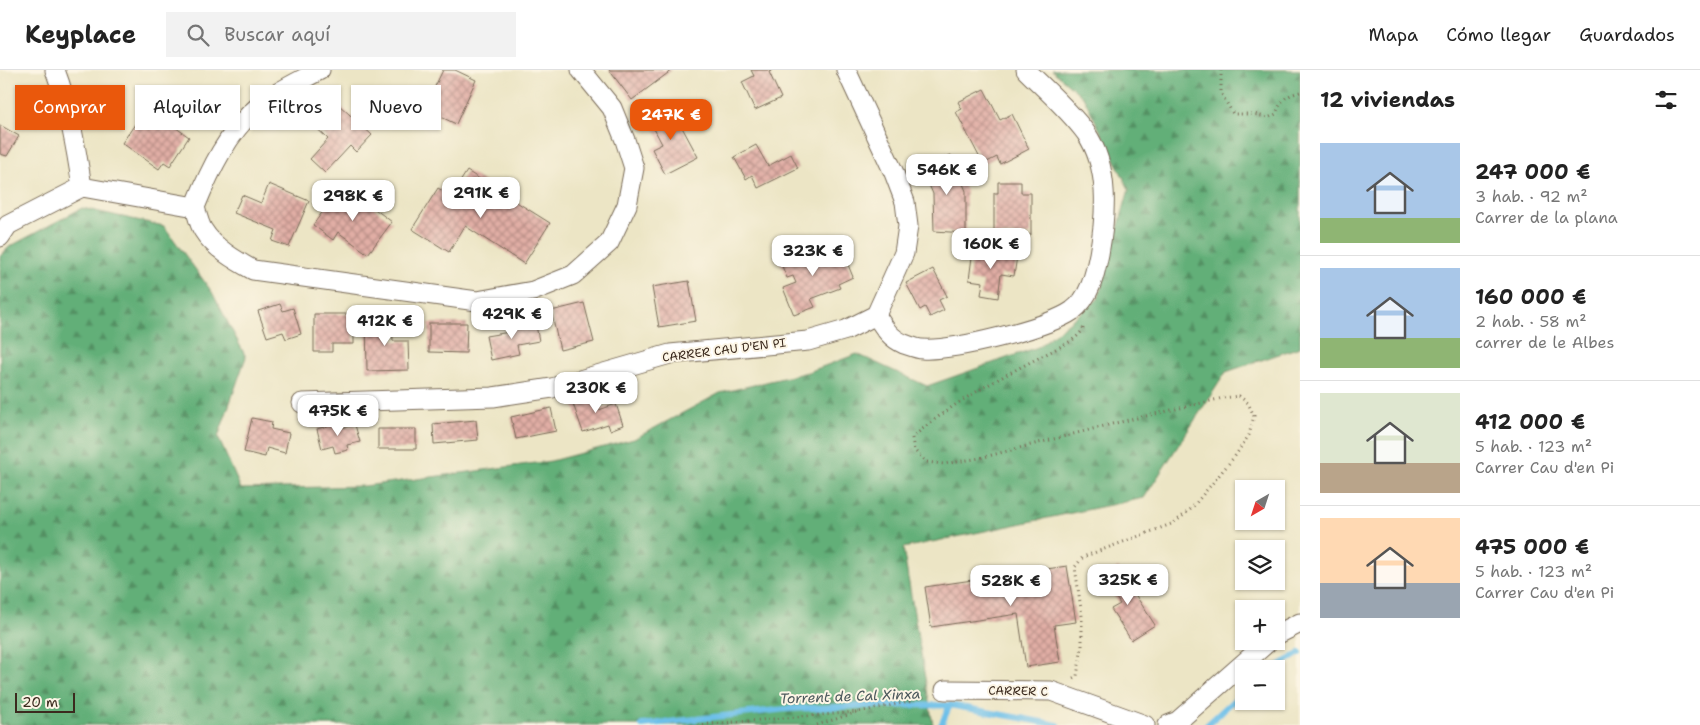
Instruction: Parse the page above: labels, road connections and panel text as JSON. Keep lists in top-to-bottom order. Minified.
{"streets":{"street":["CARRER CAU D'EN PI","CARRER C"]},"water":["Torrent de Cal Xinxa"],"scale_bar":"20 m","north":"bottom left","page":{"header":"Keyplace","search":"Buscar aquí","nav":["Mapa","Cómo llegar","Guardados"],"heading":"12 viviendas","chip":["Comprar","Alquilar","Filtros","Nuevo"],"price":["247K €","546K €","291K €","298K €","160K €","323K €","429K €","412K €","230K €","475K €","325K €","528K €"],"list":[{"name":"247 000 €","note":"3 hab. · 92 m² · Carrer de la plana"},{"name":"160 000 €","note":"2 hab. · 58 m² · carrer de le Albes"},{"name":"412 000 €","note":"5 hab. · 123 m² · Carrer Cau d'en Pi"},{"name":"475 000 €","note":"5 hab. · 123 m² · Carrer Cau d'en Pi"}],"map_buttons":["+","−"],"scale":"20 m"}}
